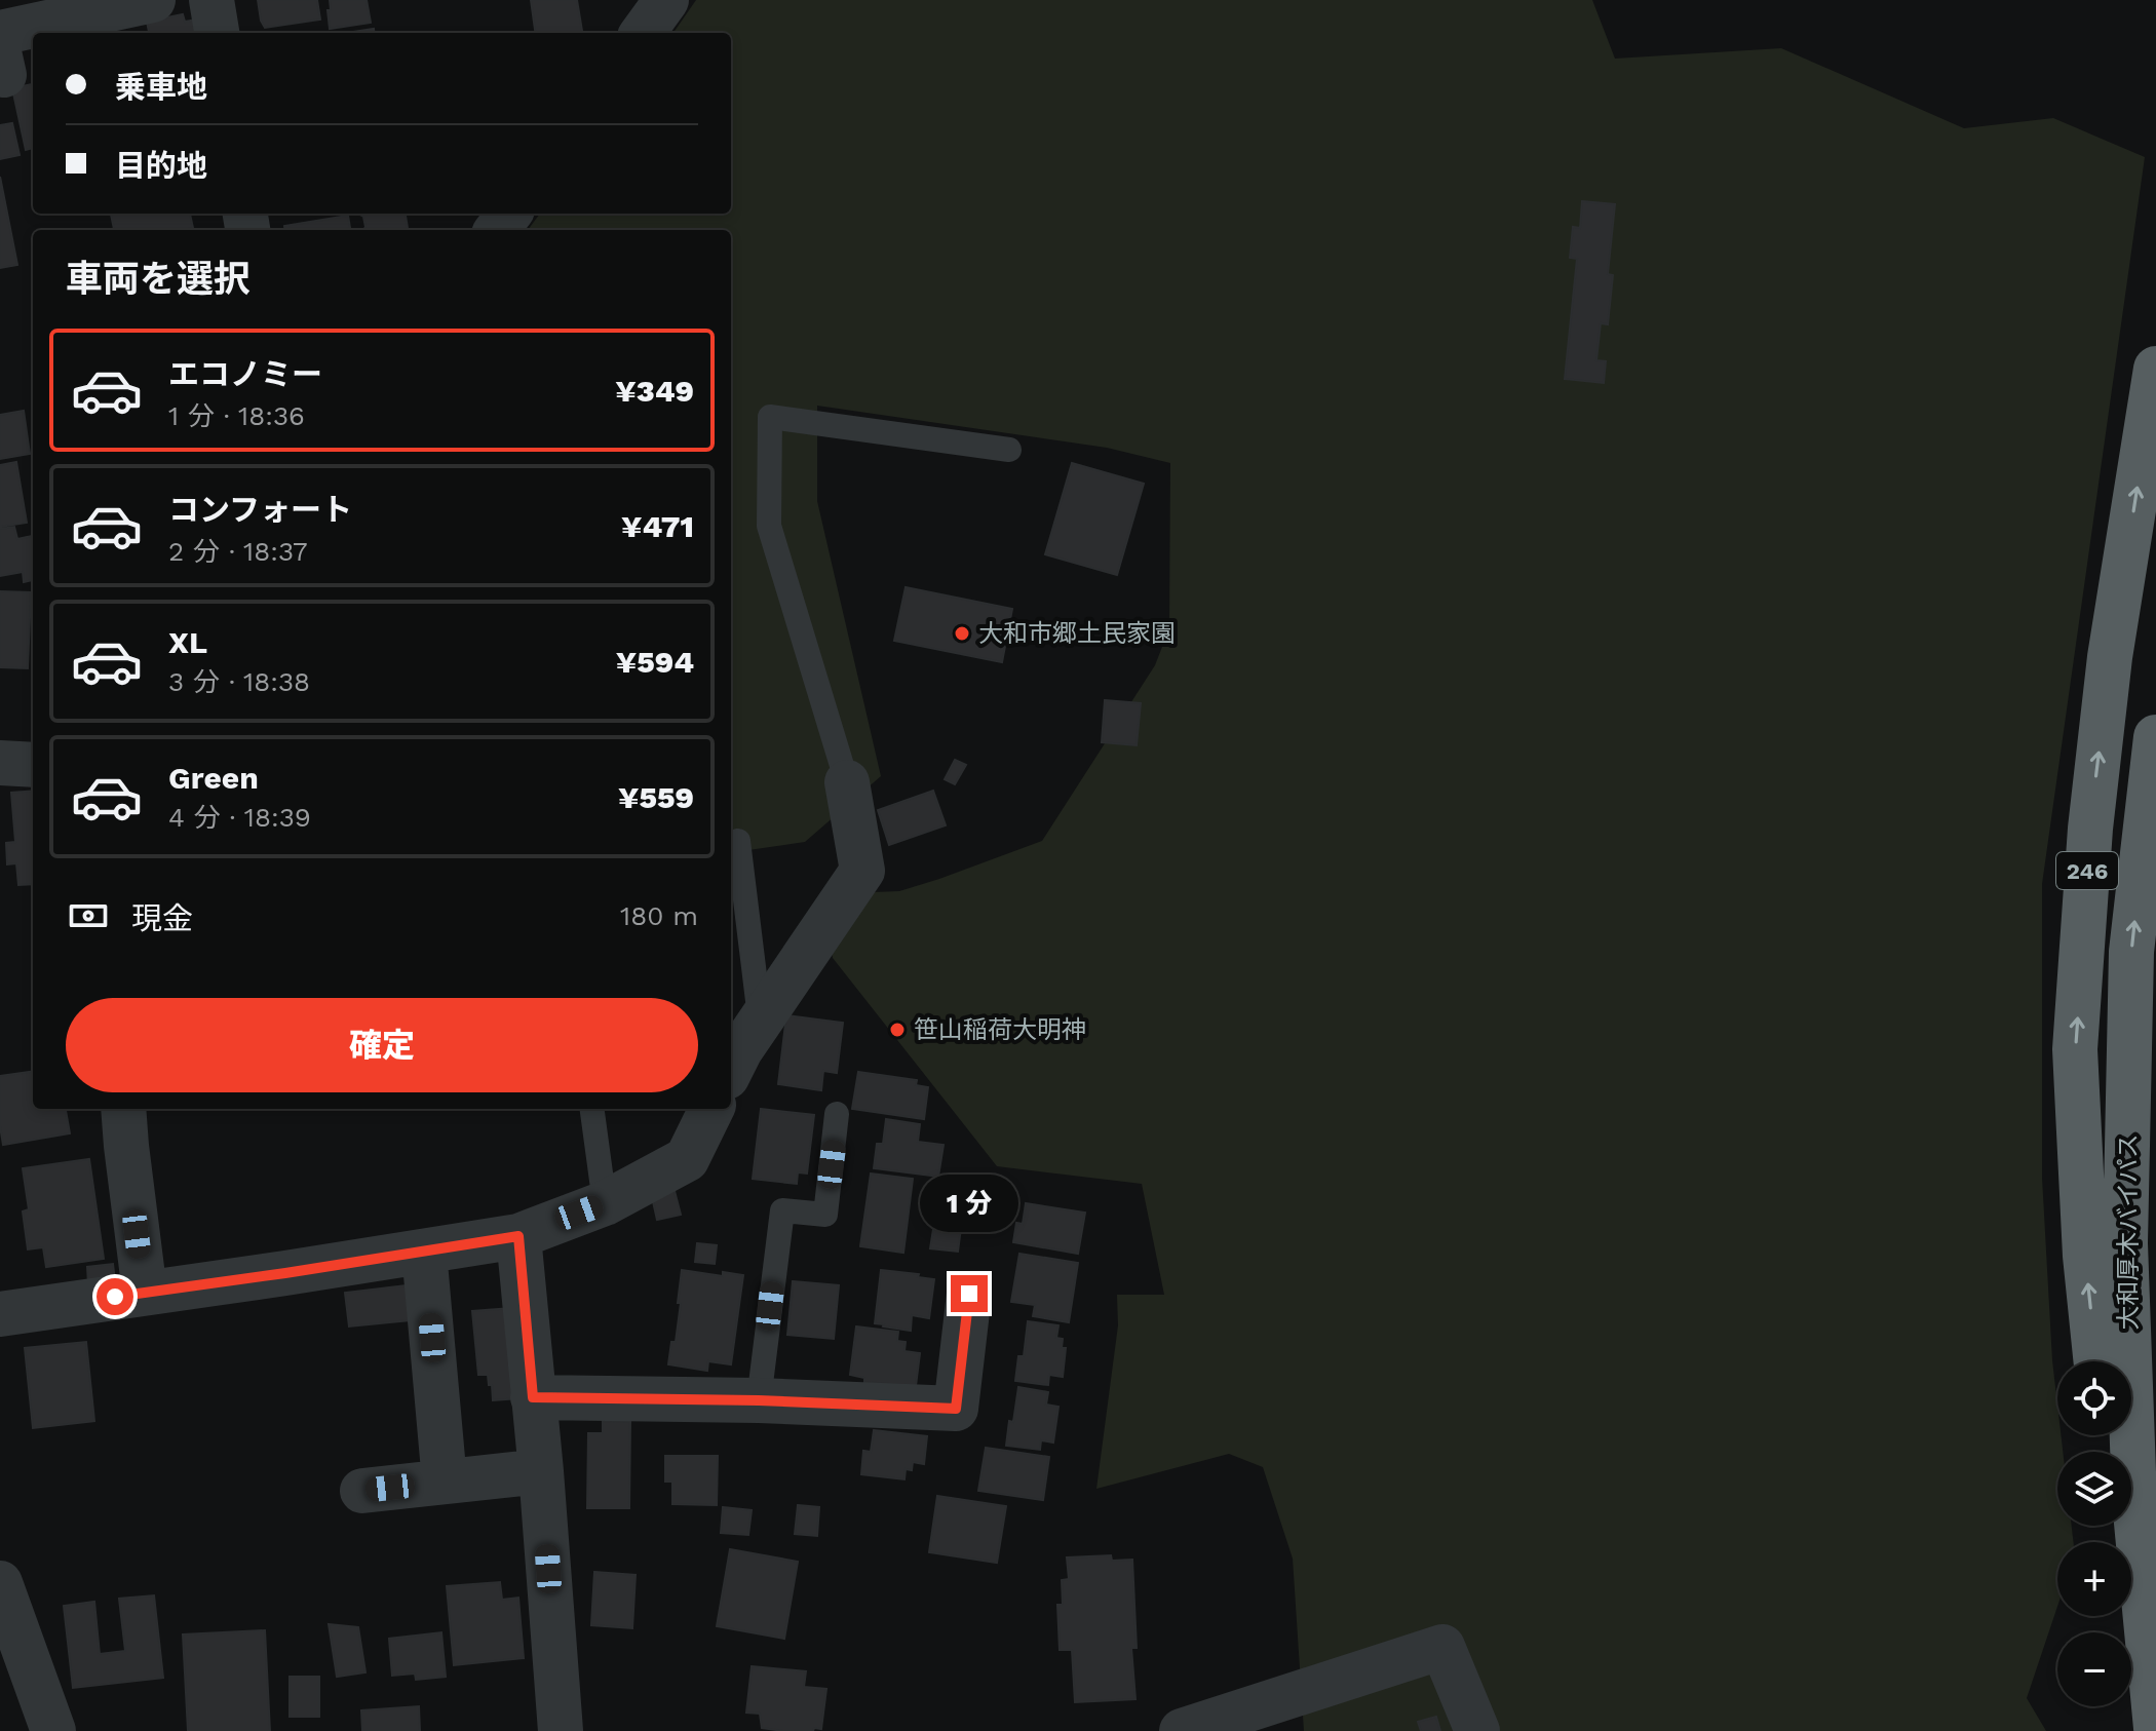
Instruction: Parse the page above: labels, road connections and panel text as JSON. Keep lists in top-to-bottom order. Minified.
{"streets":{"highway":["246","大和厚木バイパス"]},"places":["大和市郷土民家園","笹山稲荷大明神"],"page":{"banner":["乗車地","目的地"],"heading":"車両を選択","list":[{"name":"エコノミー","note":"1 分 · 18:36","value":"¥349"},{"name":"コンフォート","note":"2 分 · 18:37","value":"¥471"},{"name":"XL","note":"3 分 · 18:38","value":"¥594"},{"name":"Green","note":"4 分 · 18:39","value":"¥559"}],"pay":["現金","180 m"],"buttons":"確定","bubble":"1 分","map_buttons":["+","−"]}}
